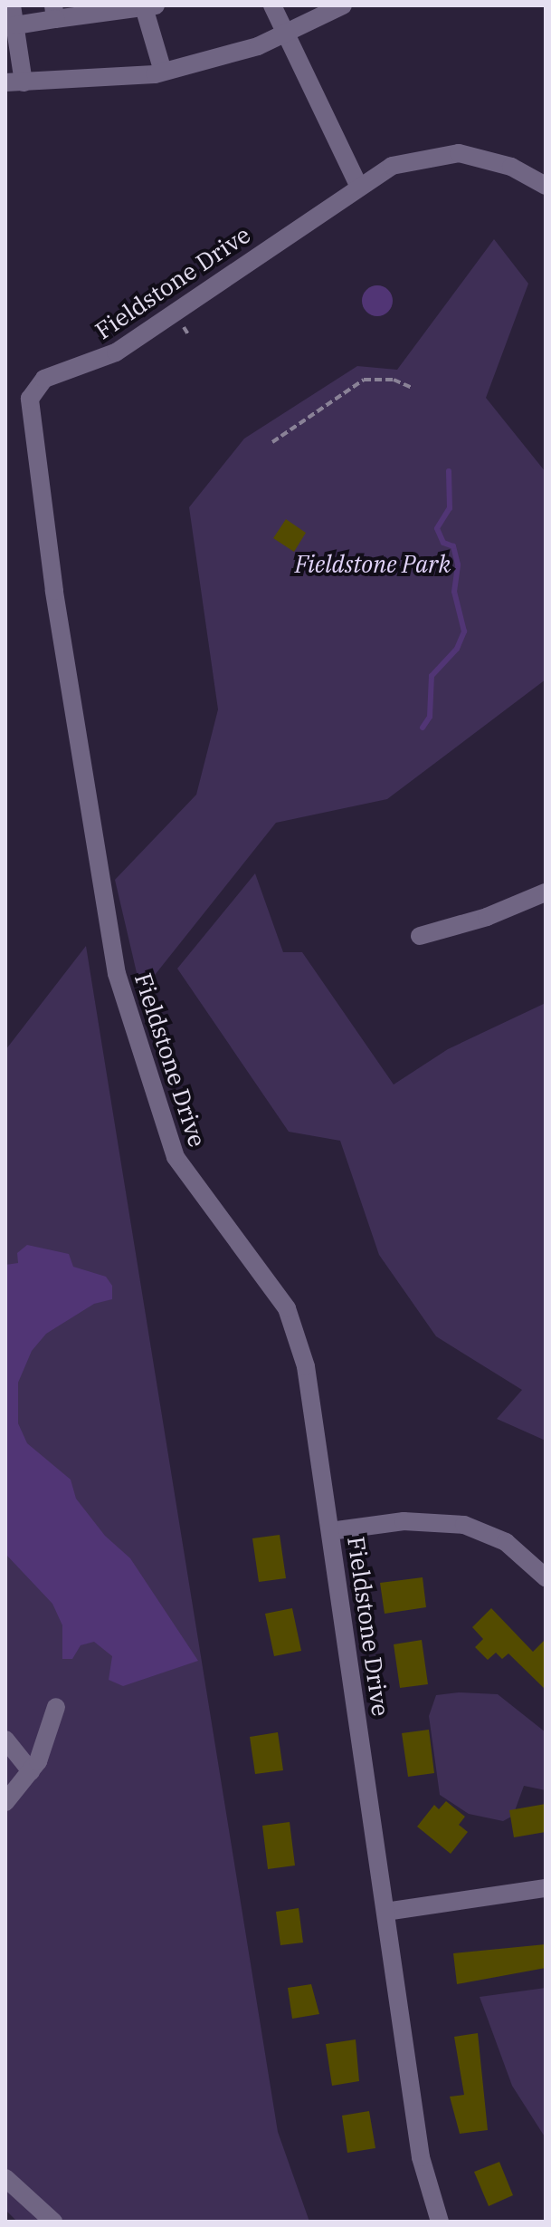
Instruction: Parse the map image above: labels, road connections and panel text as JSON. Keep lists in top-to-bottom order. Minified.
{"streets":{"street":["Fieldstone Drive"]},"parks":["Fieldstone Park"]}
